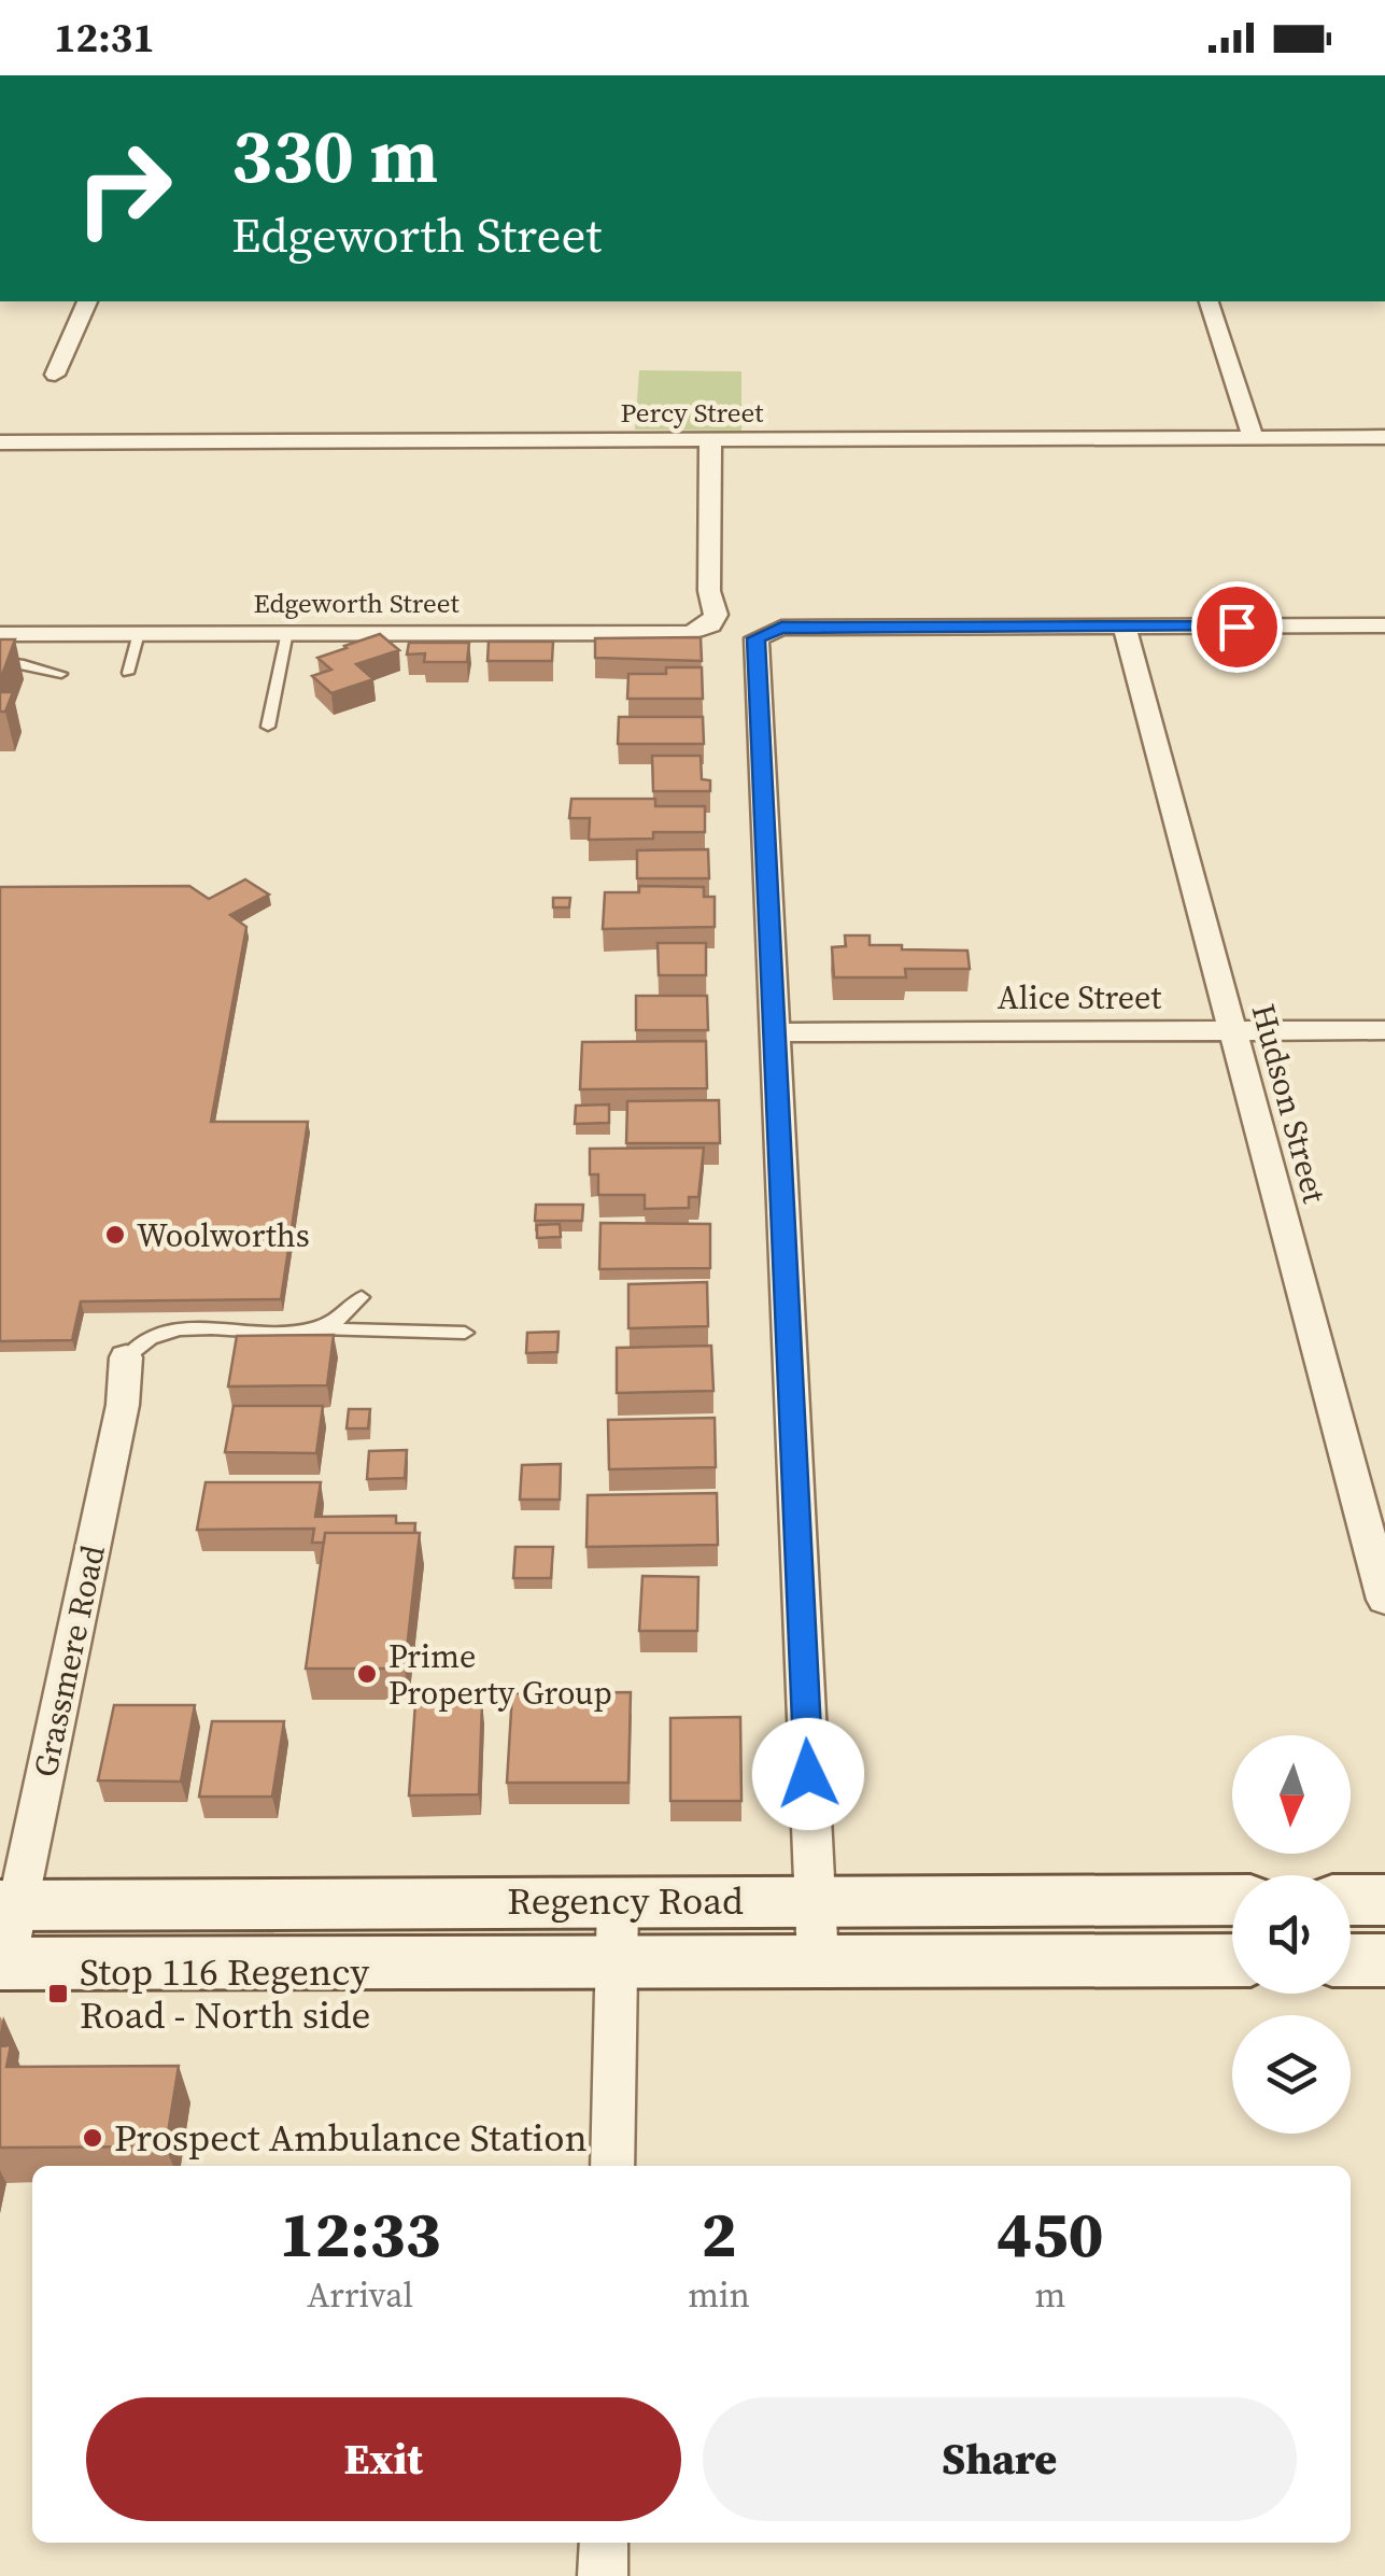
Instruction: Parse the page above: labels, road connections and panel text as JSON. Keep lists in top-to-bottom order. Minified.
{"streets":{"main road":["Regency Road"],"street":["Percy Street","Edgeworth Street","Alice Street","Hudson Street","Grassmere Road"]},"crossings":[["Percy Street","Edgeworth Street"],["Alice Street","Hudson Street"],["Grassmere Road","Regency Road"]],"places":{"other":["Woolworths","Prime Property Group","Prospect Ambulance Station"],"transit":["Stop 116 Regency Road - North side"]},"north":"bottom","page":{"status":"12:31","turn":["330 m","Edgeworth Street"],"eta":["12:33","Arrival","2","min","450","m"],"buttons":["Exit","Share"]}}
